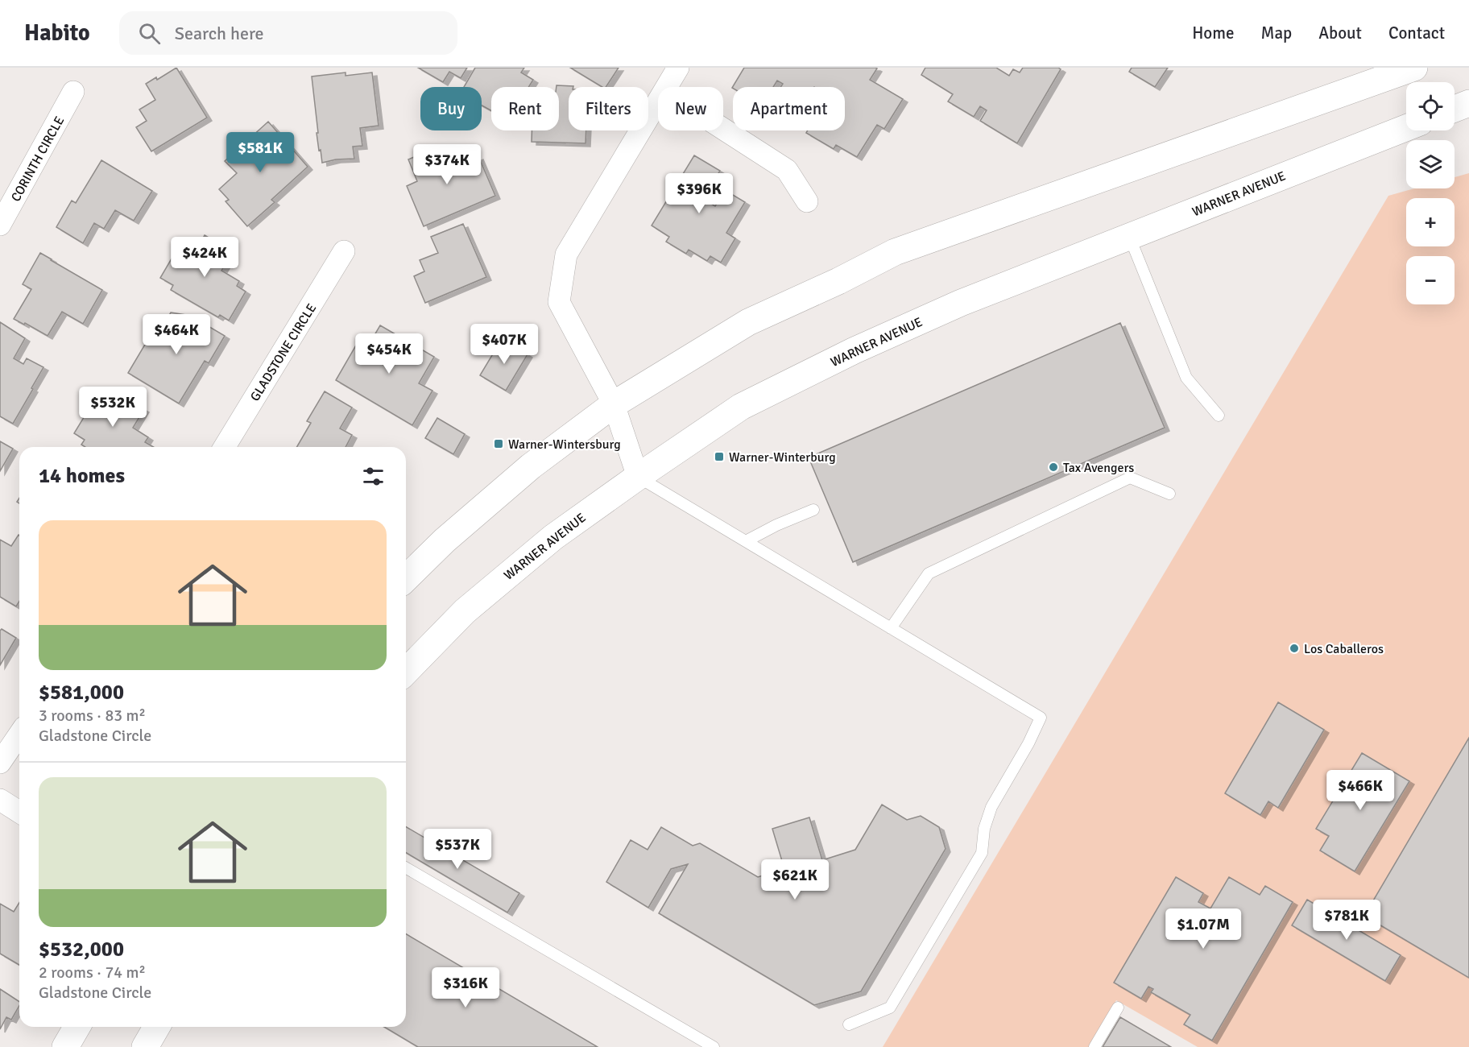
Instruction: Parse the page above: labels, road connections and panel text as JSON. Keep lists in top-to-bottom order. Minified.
{"streets":{"main road":["WARNER AVENUE"],"street":["CORINTH CIRCLE","GLADSTONE CIRCLE"]},"places":{"transit":["Warner-Wintersburg","Warner-Winterburg"],"other":["Tax Avengers","Los Caballeros"]},"page":{"header":"Habito","search":"Search here","nav":["Home","Map","About","Contact"],"map_buttons":["+","−"],"chip":["Buy","Rent","Filters","New","Apartment"],"price":["$581K","$374K","$396K","$424K","$464K","$407K","$454K","$532K","$466K","$537K","$621K","$781K","$1.07M","$316K"],"heading":"14 homes","list":[{"name":"$581,000","note":"3 rooms · 83 m² · Gladstone Circle"},{"name":"$532,000","note":"2 rooms · 74 m² · Gladstone Circle"}]}}
